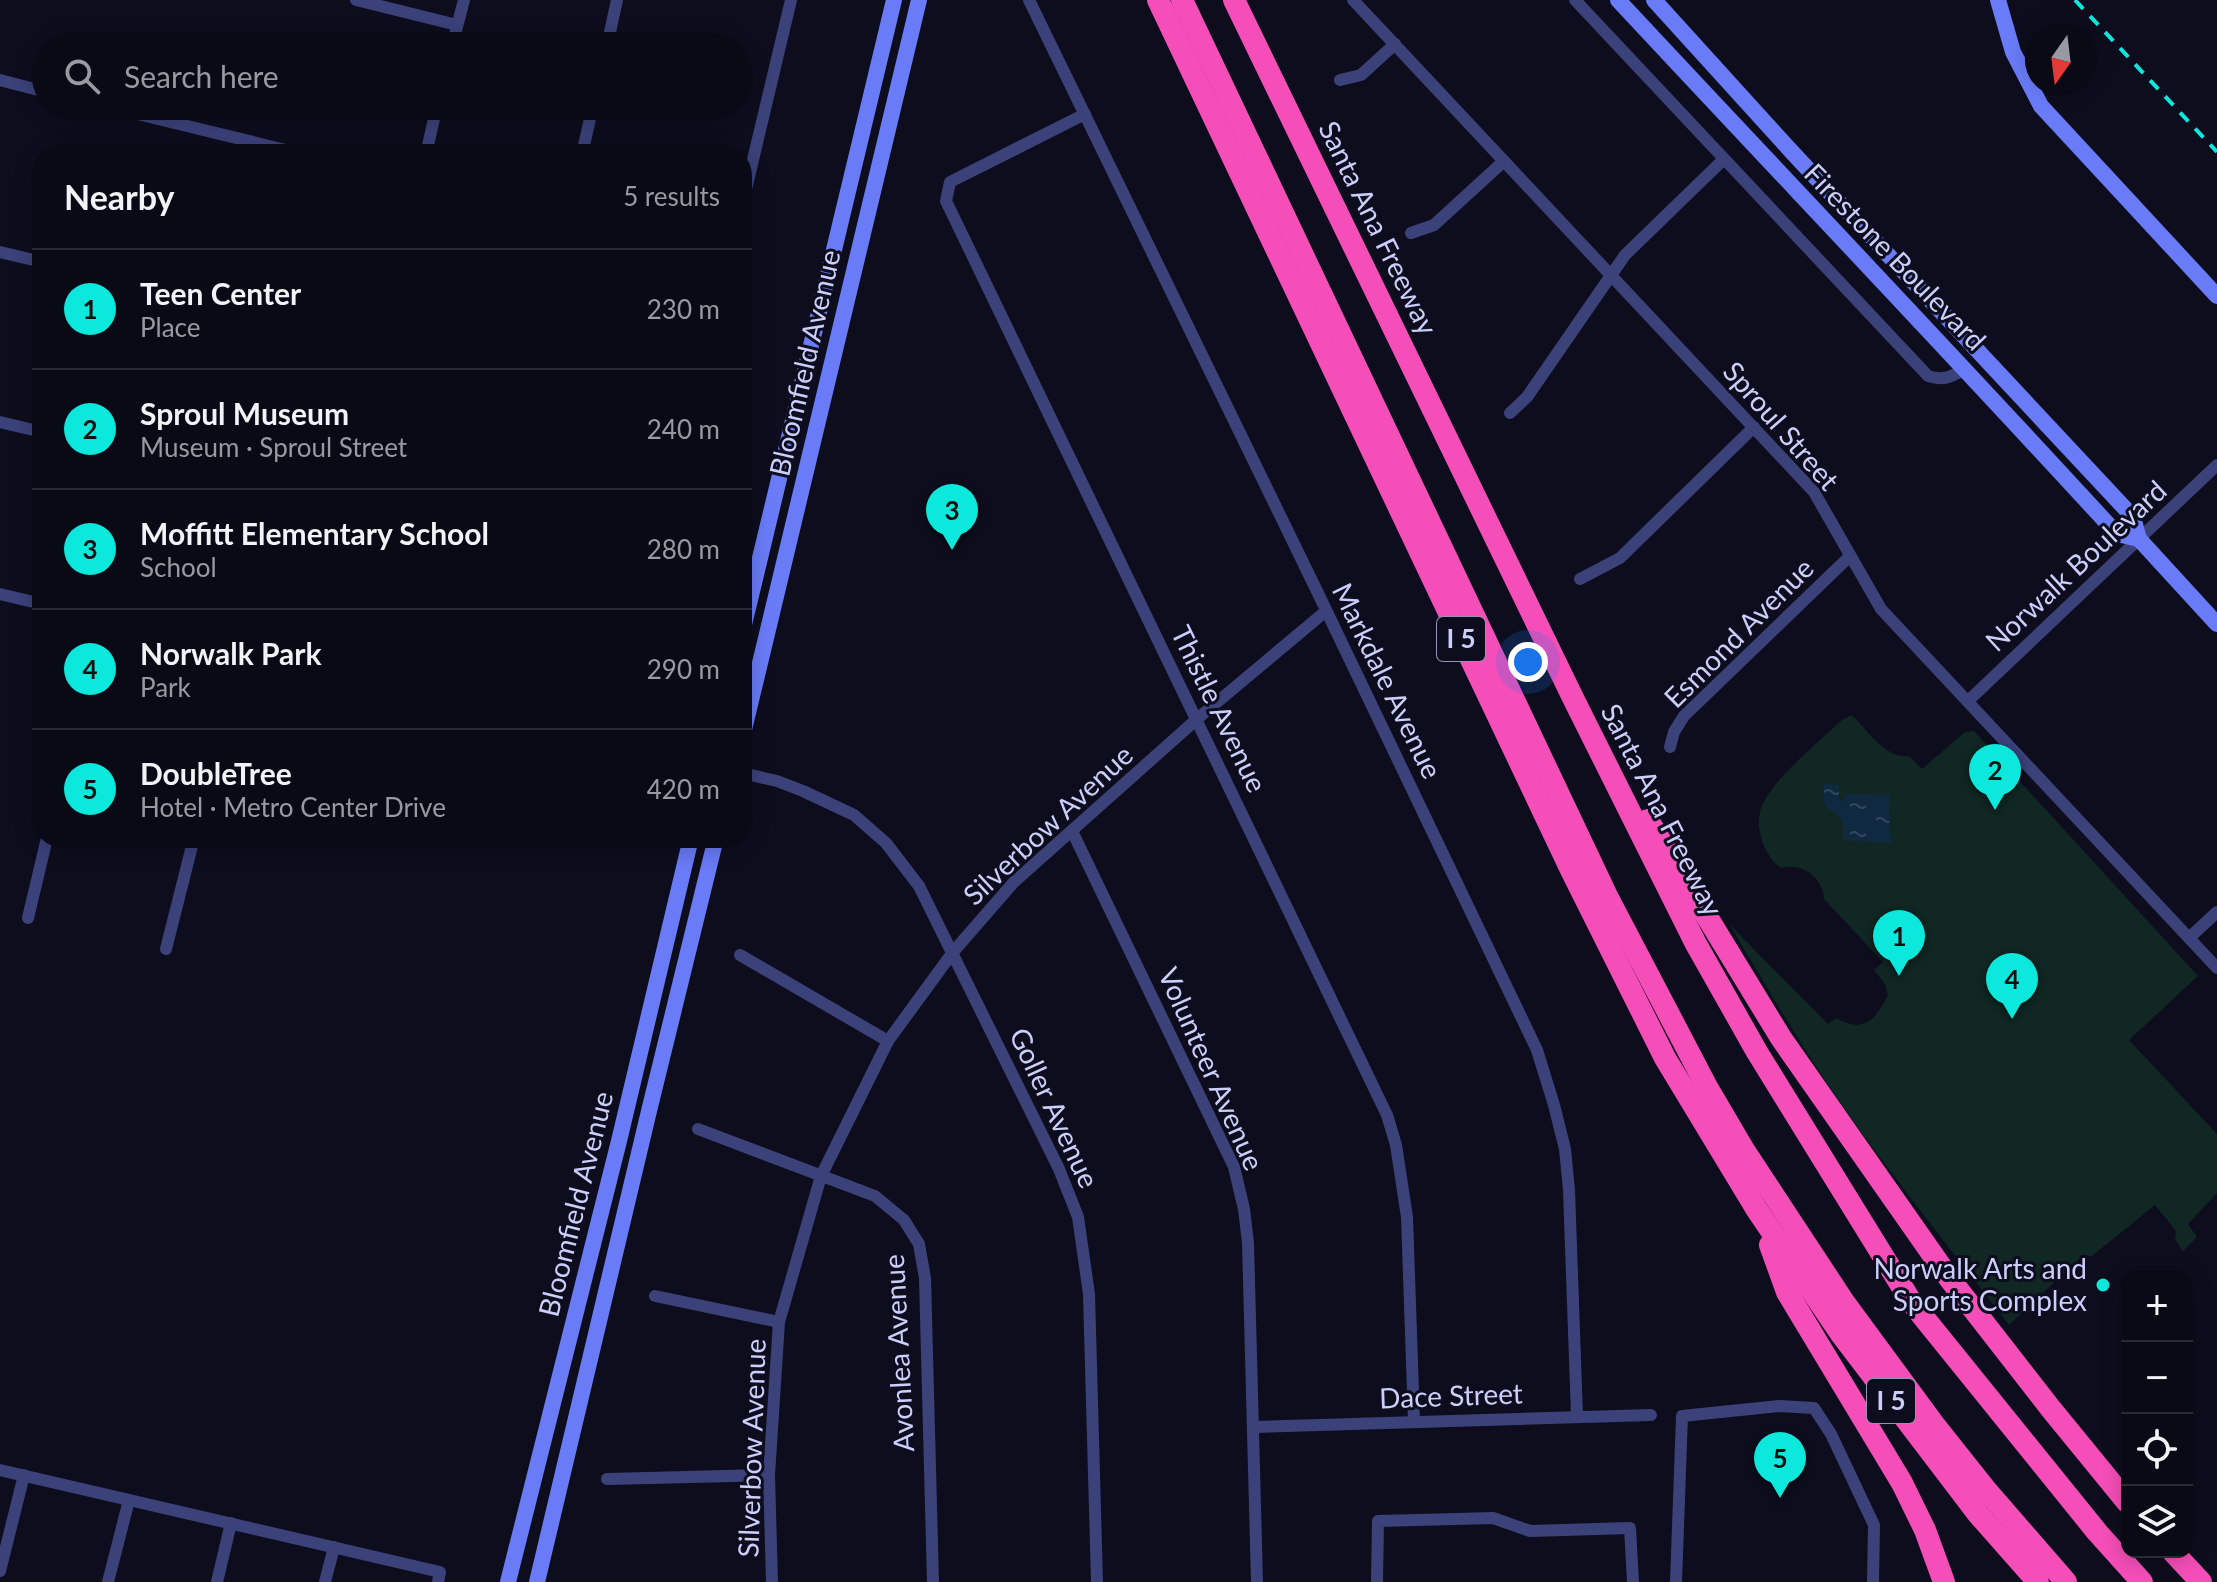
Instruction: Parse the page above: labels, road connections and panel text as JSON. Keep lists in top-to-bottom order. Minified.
{"streets":{"highway":["Santa Ana Freeway","I 5"],"main road":["Firestone Boulevard","Bloomfield Avenue"],"street":["Sproul Street","Norwalk Boulevard","Esmond Avenue","Markdale Avenue","Thistle Avenue","Silverbow Avenue","Volunteer Avenue","Goller Avenue","Avonlea Avenue","Dace Street"]},"crossings":[["Firestone Boulevard","Norwalk Boulevard"],["Sproul Street","Norwalk Boulevard"],["Sproul Street","Esmond Avenue"],["Markdale Avenue","Thistle Avenue"],["Markdale Avenue","Silverbow Avenue"],["Markdale Avenue","Dace Street"],["Thistle Avenue","Silverbow Avenue"],["Thistle Avenue","Dace Street"],["Silverbow Avenue","Volunteer Avenue"],["Silverbow Avenue","Goller Avenue"],["Silverbow Avenue","Avonlea Avenue"],["Volunteer Avenue","Dace Street"]],"places":["Norwalk Arts and Sports Complex"],"north":"bottom","page":{"search":"Search here","heading":["Nearby","5 results"],"list":[{"mark":"1","name":"Teen Center","note":"Place","value":"230 m"},{"mark":"2","name":"Sproul Museum","note":"Museum · Sproul Street","value":"240 m"},{"mark":"3","name":"Moffitt Elementary School","note":"School","value":"280 m"},{"mark":"4","name":"Norwalk Park","note":"Park","value":"290 m"},{"mark":"5","name":"DoubleTree","note":"Hotel · Metro Center Drive","value":"420 m"}],"pins":["3","2","1","4","5"],"map_buttons":["+","−"]}}
